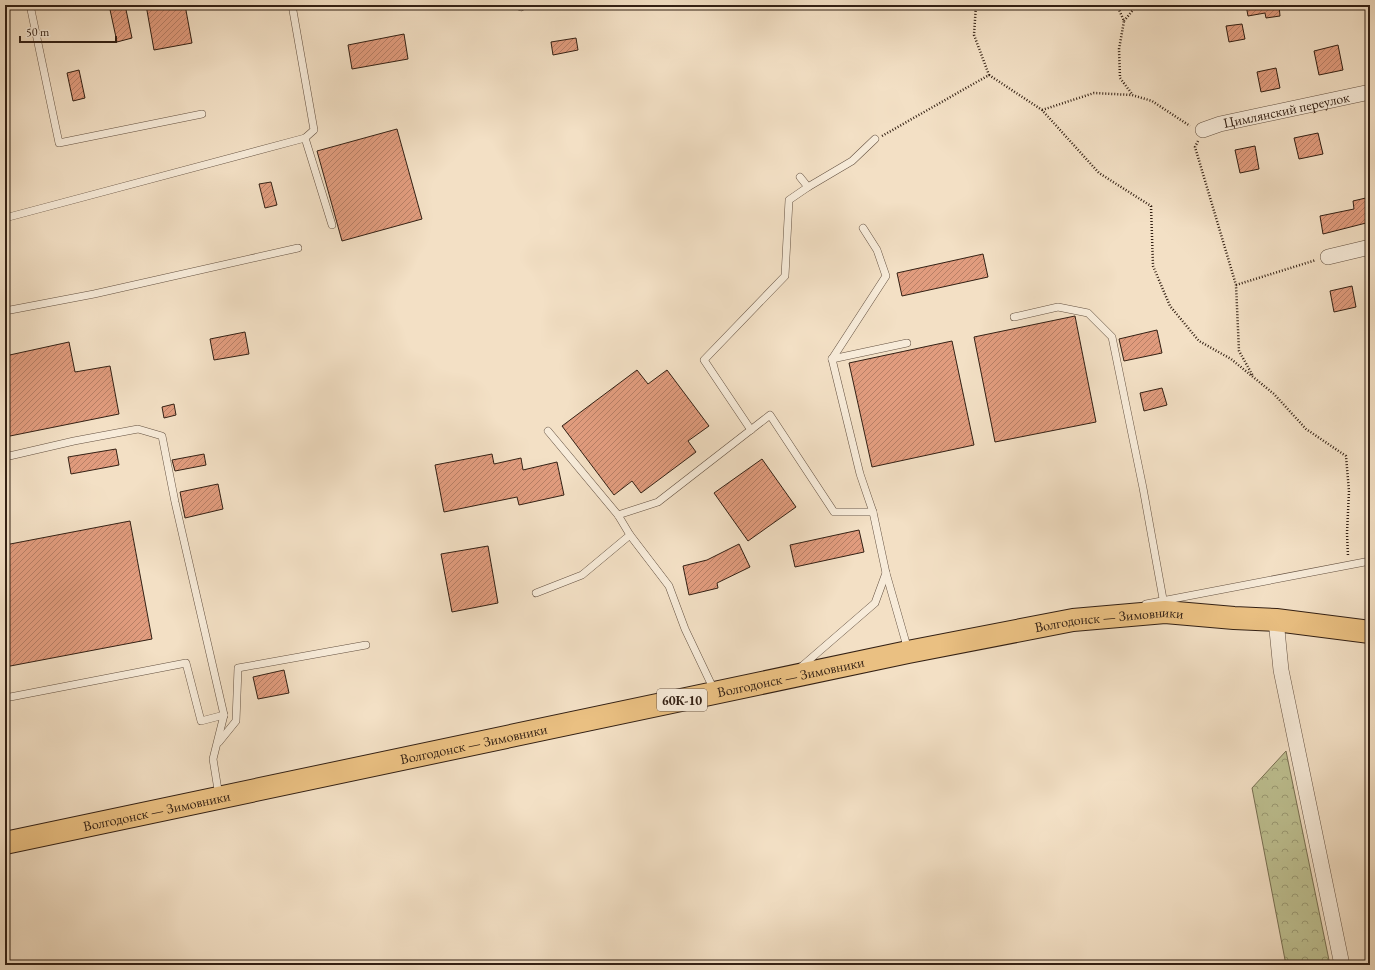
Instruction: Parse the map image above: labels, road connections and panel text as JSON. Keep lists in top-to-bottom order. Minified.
{"streets":{"main road":["Волгодонск — Зимовники","60К-10"],"street":["Цимлянский переулок"]},"scale_bar":"50 m"}
